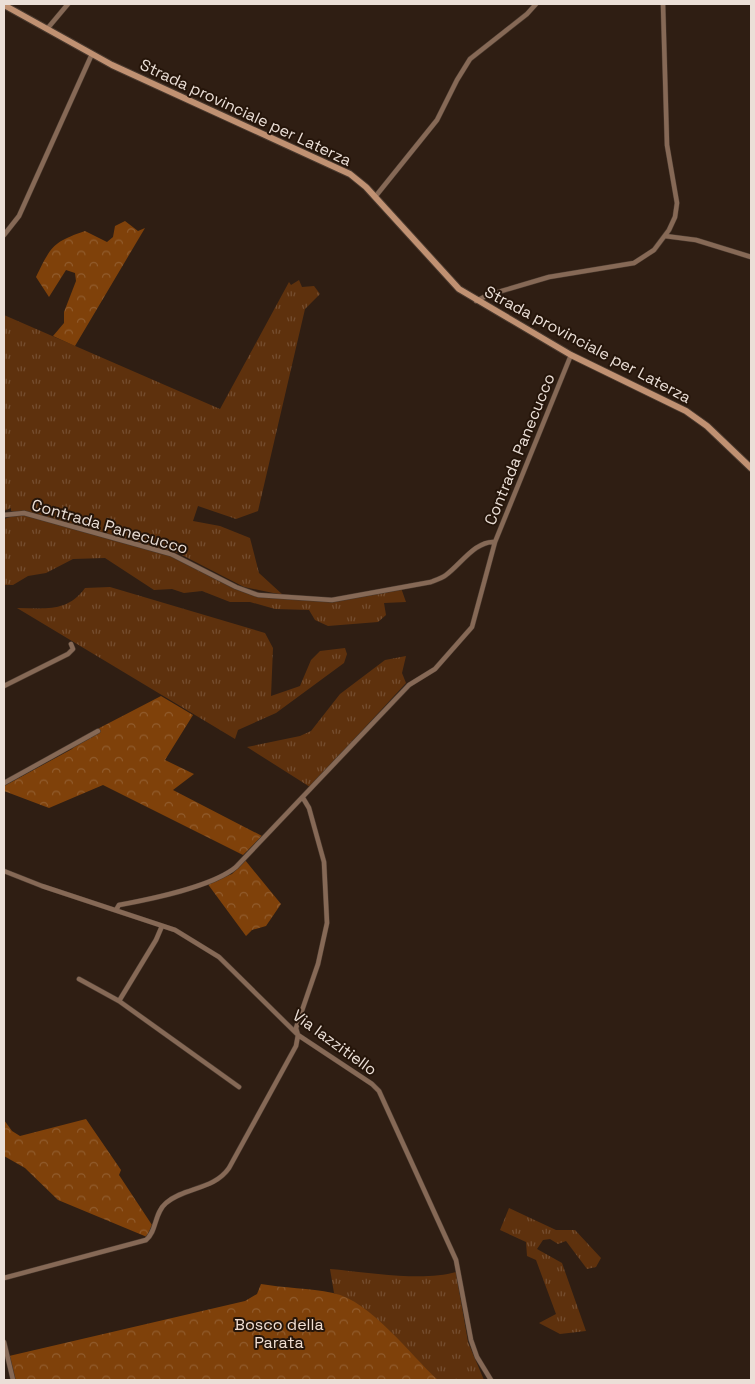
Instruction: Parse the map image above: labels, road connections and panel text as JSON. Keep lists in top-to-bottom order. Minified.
{"streets":{"main road":["Strada provinciale per Laterza"],"street":["Contrada Panecucco","Via Iazzitiello"]},"crossings":[["Strada provinciale per Laterza","Contrada Panecucco"]],"parks":["Bosco della Parata"]}
